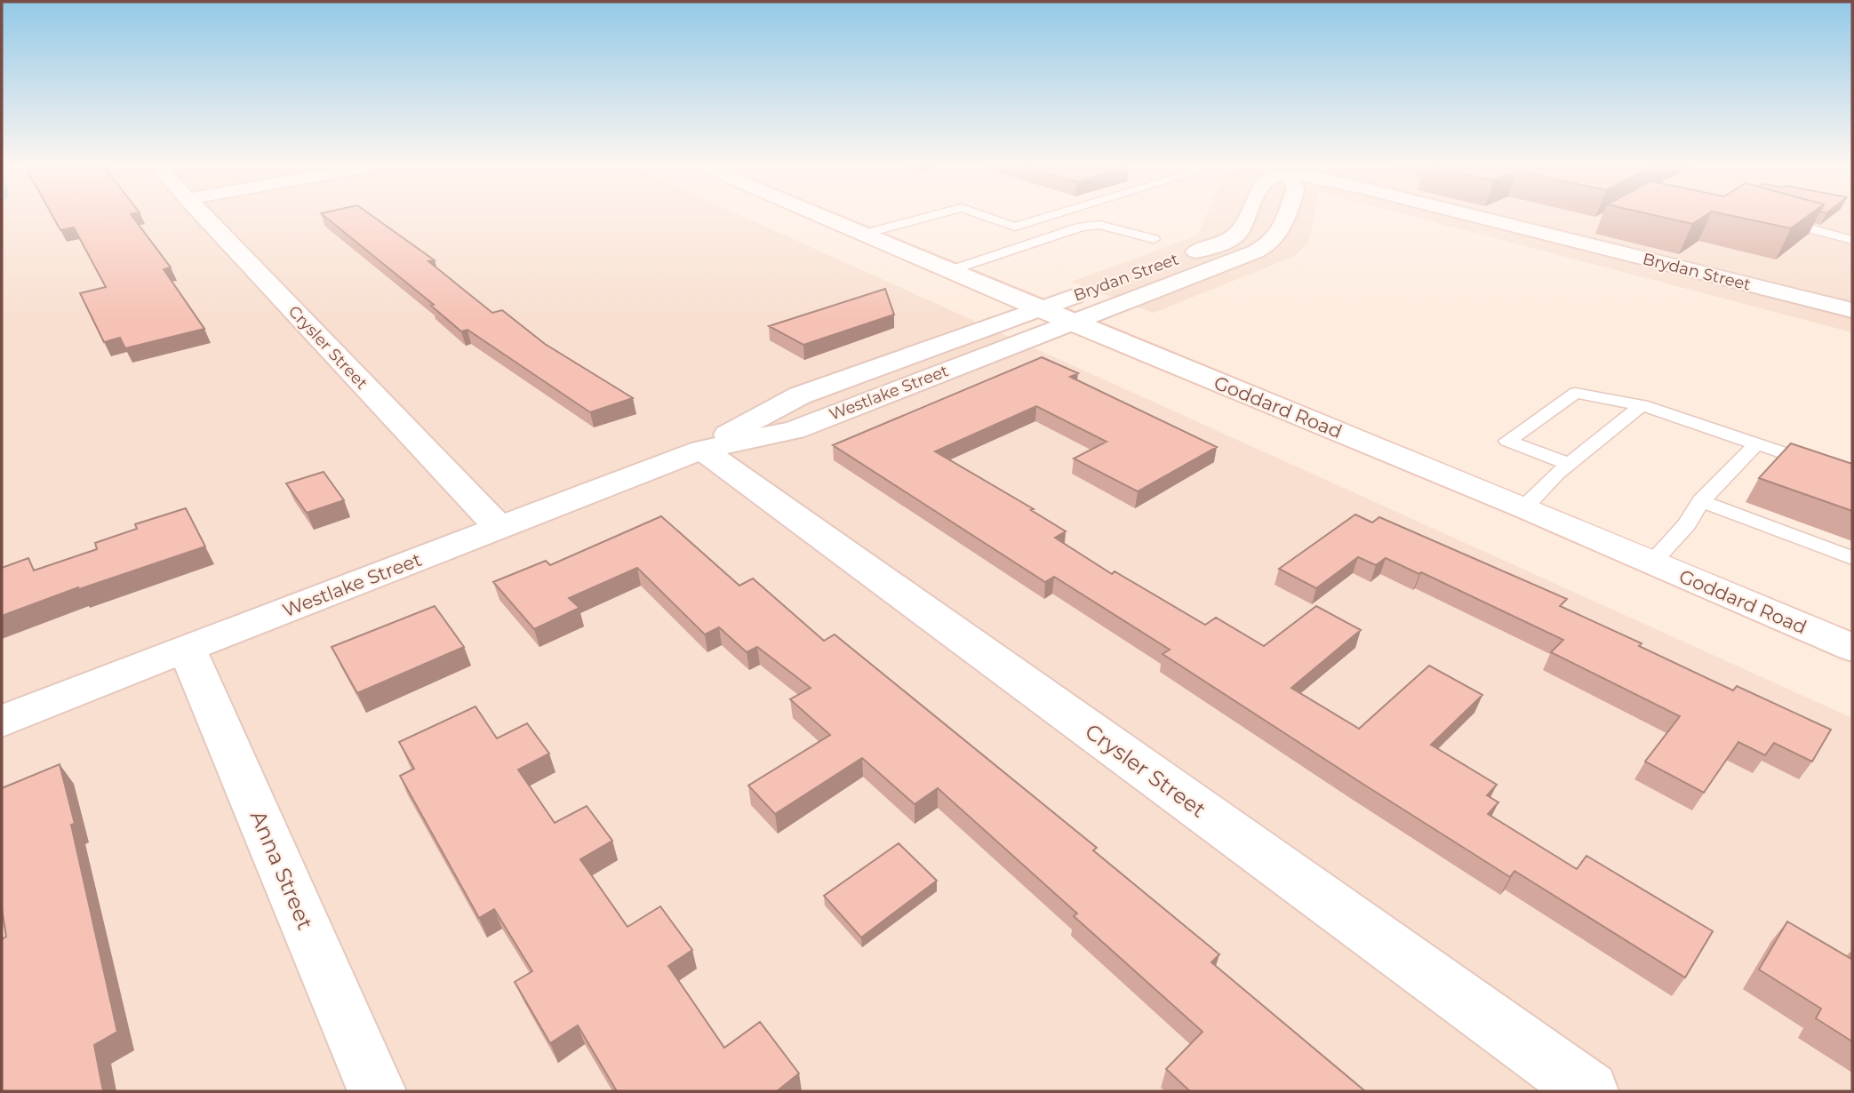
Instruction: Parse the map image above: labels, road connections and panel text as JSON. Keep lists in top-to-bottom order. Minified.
{"streets":{"street":["Brydan Street","Crysler Street","Westlake Street","Goddard Road","Anna Street"]},"crossings":[["Brydan Street","Westlake Street"],["Brydan Street","Goddard Road"],["Crysler Street","Westlake Street"],["Westlake Street","Goddard Road"],["Westlake Street","Anna Street"]]}
